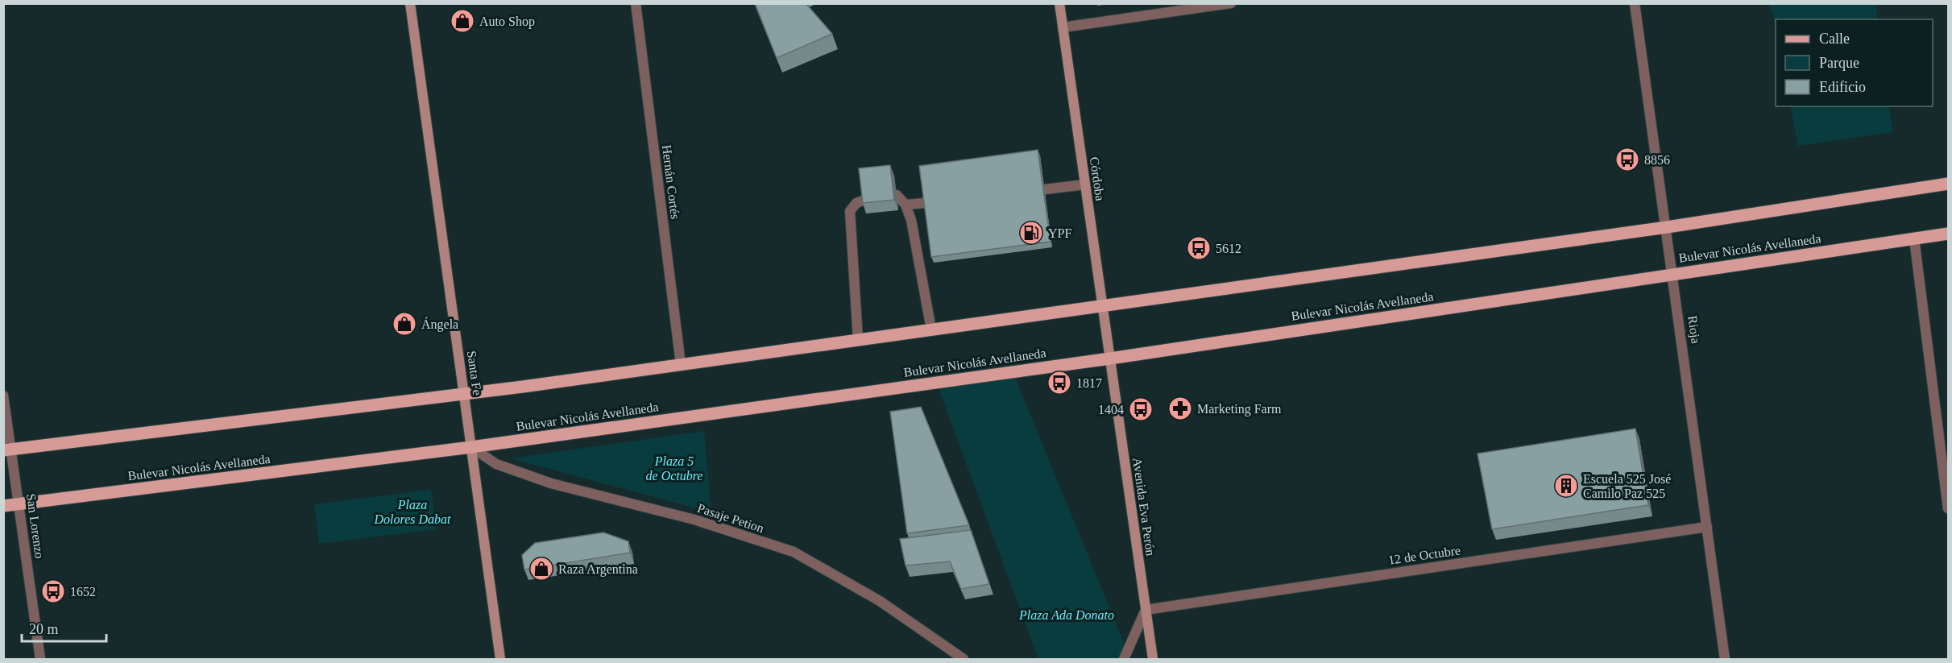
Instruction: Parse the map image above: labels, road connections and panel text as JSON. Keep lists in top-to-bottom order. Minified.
{"streets":{"main road":["Córdoba","Bulevar Nicolás Avellaneda","Santa Fe","Avenida Eva Perón"],"street":["Hernán Cortés","Rioja","Pasaje Petion","San Lorenzo","12 de Octubre"]},"crossings":[["Córdoba","Bulevar Nicolás Avellaneda"],["Córdoba","Avenida Eva Perón"],["Bulevar Nicolás Avellaneda","Rioja"],["Bulevar Nicolás Avellaneda","Santa Fe"],["Bulevar Nicolás Avellaneda","Avenida Eva Perón"],["Bulevar Nicolás Avellaneda","Pasaje Petion"],["Bulevar Nicolás Avellaneda","San Lorenzo"],["Rioja","12 de Octubre"],["Santa Fe","Pasaje Petion"],["Avenida Eva Perón","12 de Octubre"]],"parks":["Plaza 5 de Octubre","Plaza Dolores Dabat","Plaza Ada Donato"],"places":{"shop":["Auto Shop","Ángela","Raza Argentina"],"bus stop":["8856","5612","1817","1404","1652"],"fuel station":["YPF"],"pharmacy":["Marketing Farm"],"building":["Escuela 525 José Camilo Paz 525"]},"legend":["Calle","Parque","Edificio"],"scale_bar":"20 m"}
